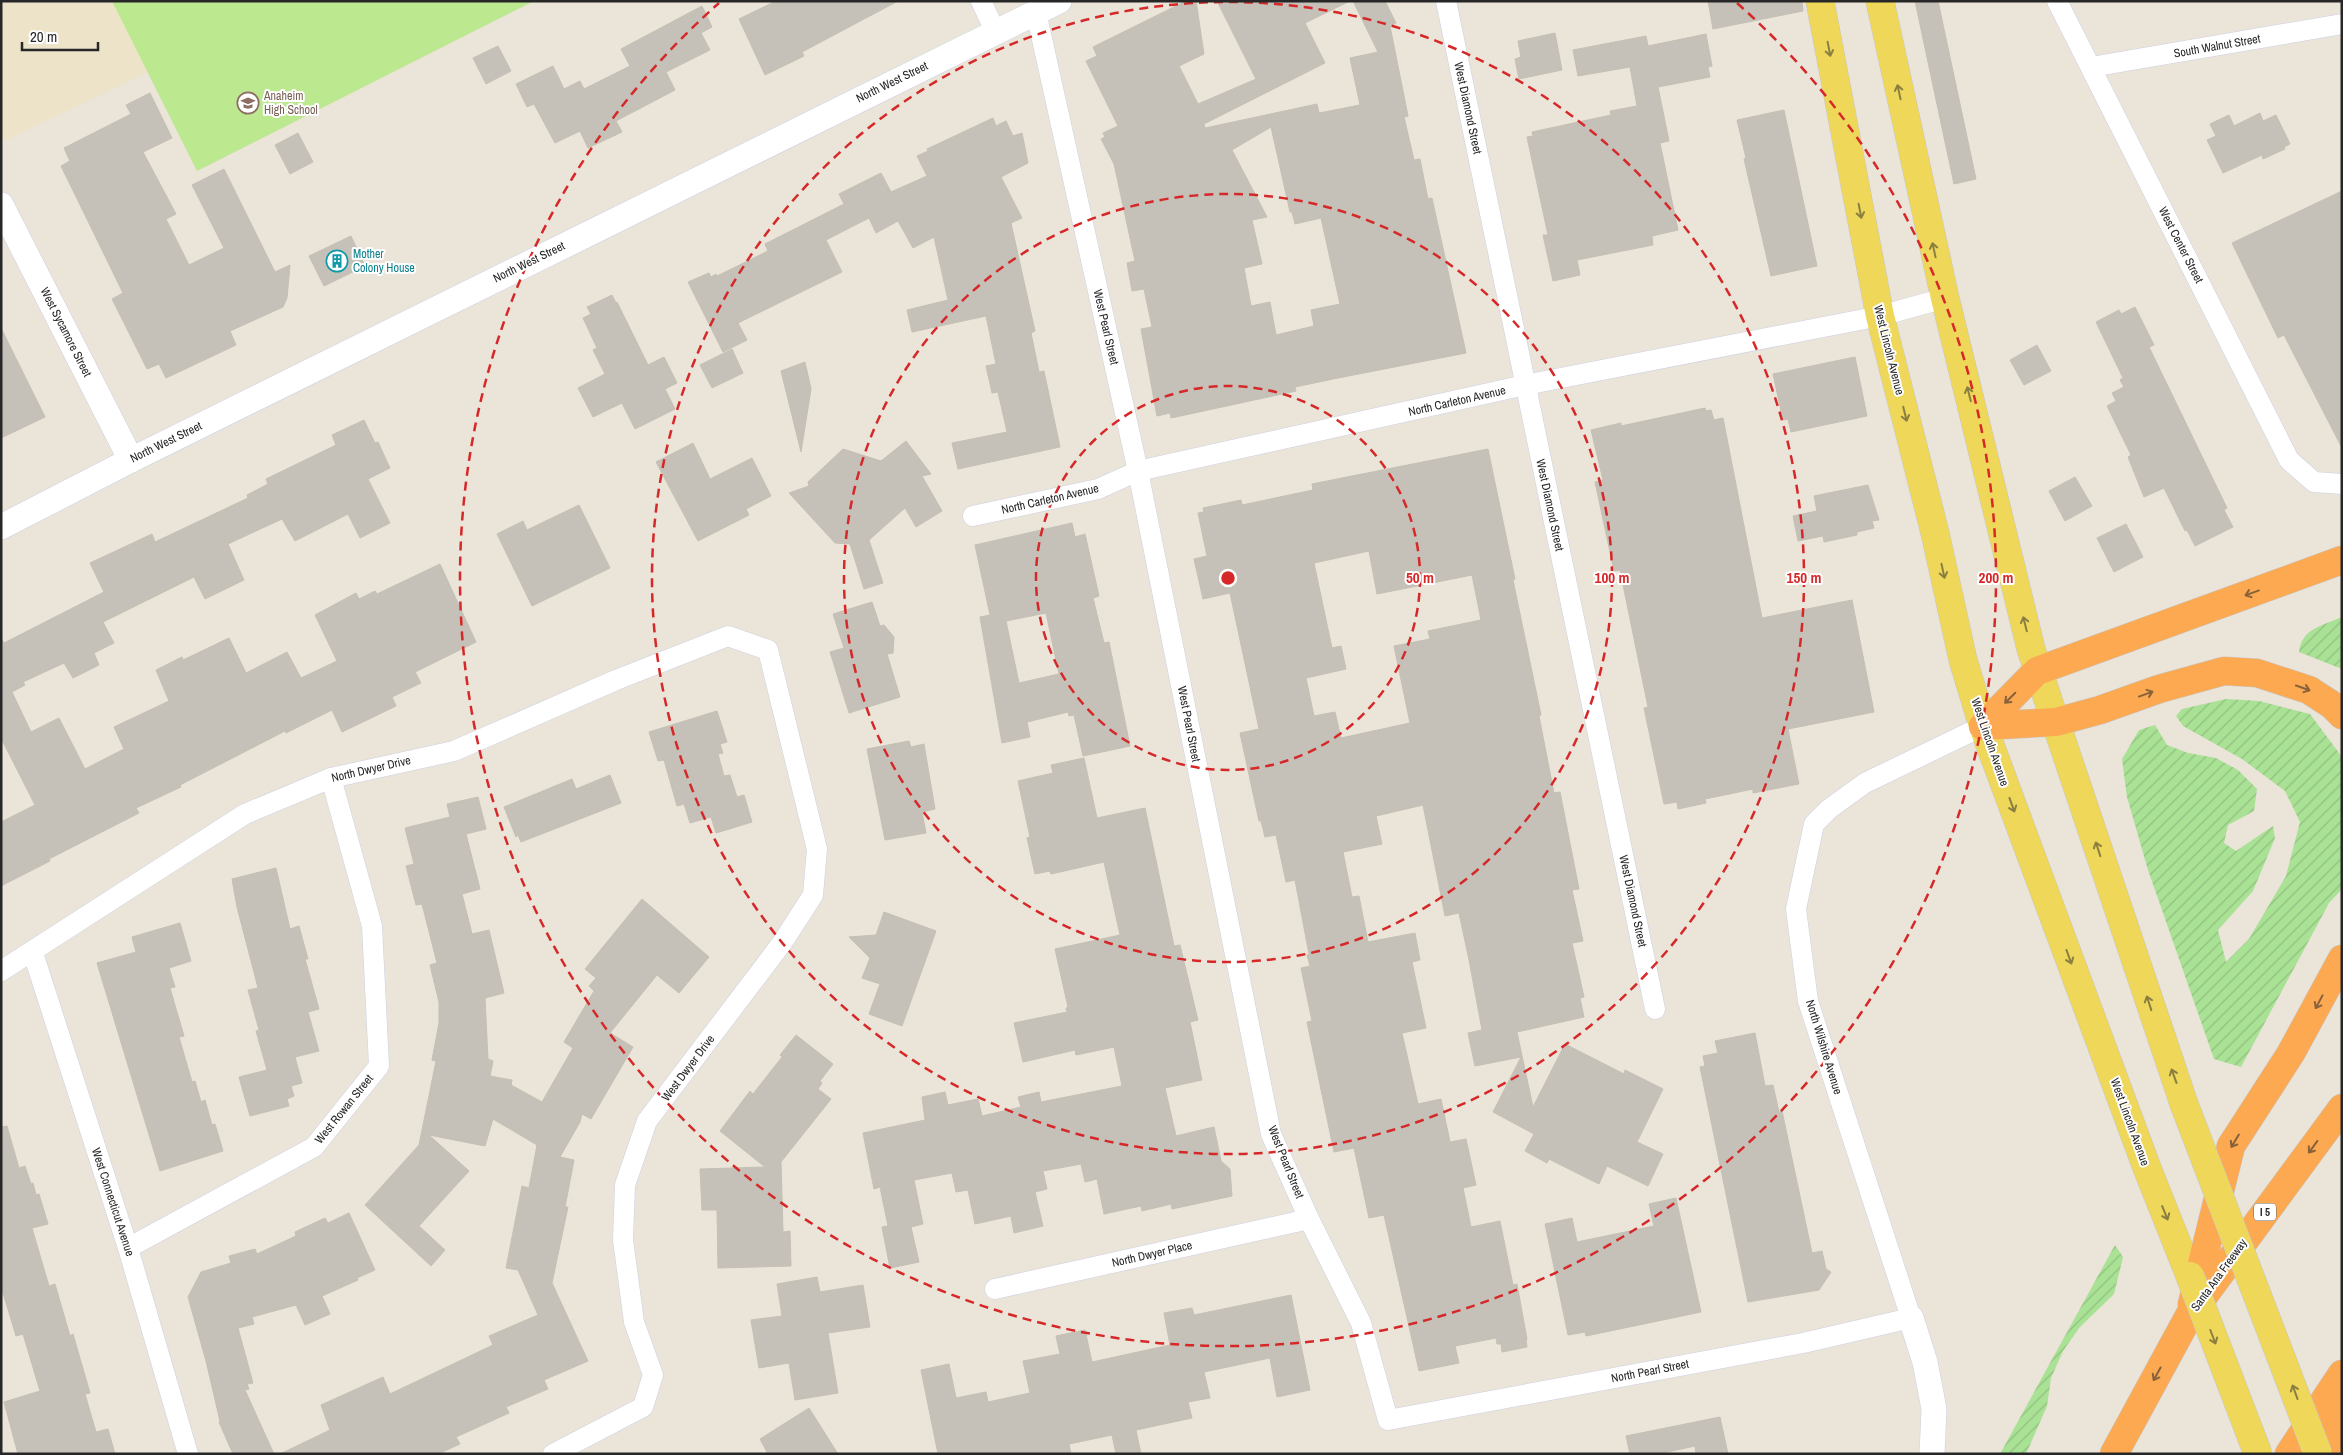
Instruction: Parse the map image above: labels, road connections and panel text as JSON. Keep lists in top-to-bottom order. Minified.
{"streets":{"highway":["I 5","Santa Ana Freeway"],"main road":["West Lincoln Avenue"],"street":["South Walnut Street","North West Street","West Diamond Street","West Center Street","West Pearl Street","West Sycamore Street","North Carleton Avenue","North Dwyer Drive","North Wilshire Avenue","West Dwyer Drive","West Rowan Street","West Connecticut Avenue","North Dwyer Place","North Pearl Street"]},"crossings":[["South Walnut Street","West Center Street"],["North West Street","West Pearl Street"],["North West Street","West Sycamore Street"],["West Diamond Street","North Carleton Avenue"],["West Pearl Street","North Carleton Avenue"],["West Pearl Street","North Dwyer Place"],["West Pearl Street","North Pearl Street"],["West Lincoln Avenue","North Carleton Avenue"],["West Lincoln Avenue","North Wilshire Avenue"],["North Dwyer Drive","West Dwyer Drive"],["North Dwyer Drive","West Rowan Street"],["North Dwyer Drive","West Connecticut Avenue"],["North Wilshire Avenue","North Pearl Street"],["West Rowan Street","West Connecticut Avenue"]],"places":{"school or university":["Anaheim High School"],"building":["Mother Colony House"]},"scale_bar":"20 m","rings":["50 m","100 m","150 m","200 m"]}
